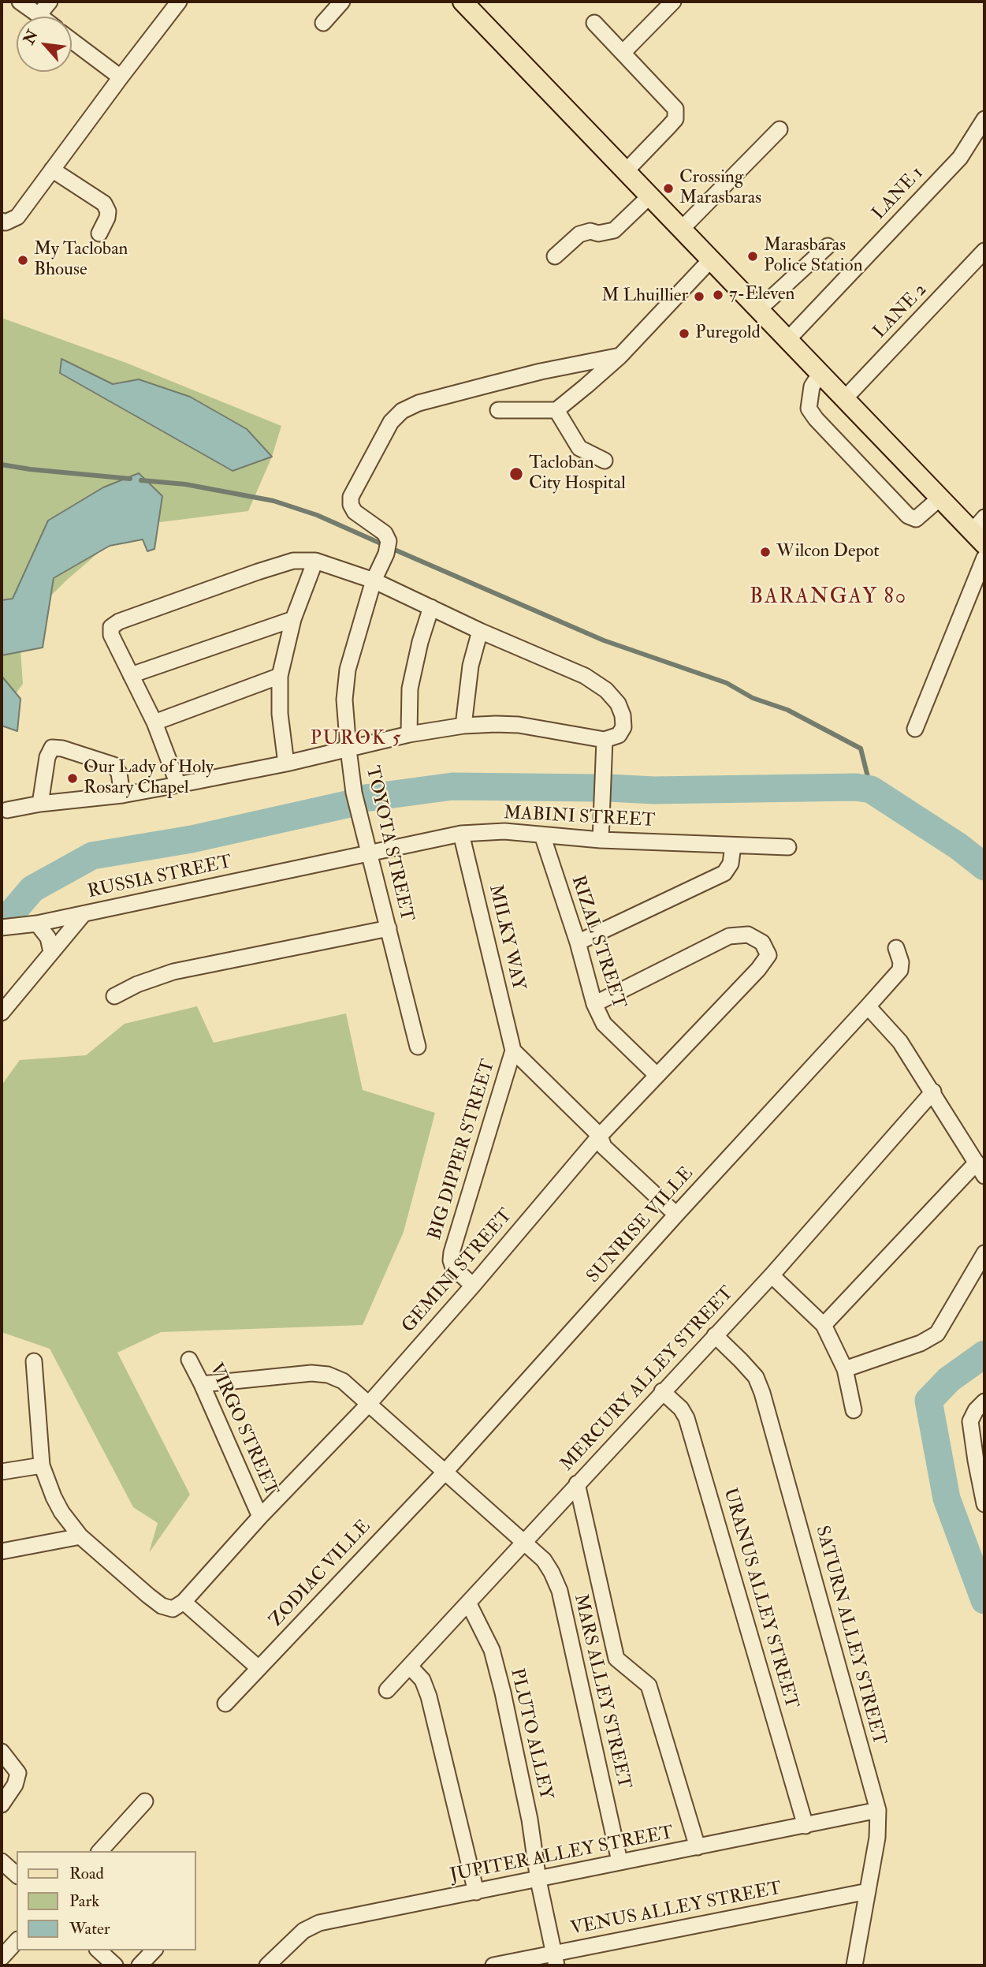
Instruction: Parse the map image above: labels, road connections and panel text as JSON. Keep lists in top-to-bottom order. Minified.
{"streets":{"street":["LANE 1","LANE 2","MABINI STREET","TOYOTA STREET","RUSSIA STREET","MILKY WAY","RIZAL STREET","BIG DIPPER STREET","SUNRISE VILLE","GEMINI STREET","MERCURY ALLEY STREET","VIRGO STREET","ZODIAC VILLE","URANUS ALLEY STREET","SATURN ALLEY STREET","MARS ALLEY STREET","PLUTO ALLEY","JUPITER ALLEY STREET","VENUS ALLEY STREET"]},"crossings":[["MABINI STREET","TOYOTA STREET"],["MABINI STREET","RUSSIA STREET"],["MABINI STREET","MILKY WAY"],["MABINI STREET","RIZAL STREET"],["TOYOTA STREET","RUSSIA STREET"],["MILKY WAY","BIG DIPPER STREET"],["RIZAL STREET","GEMINI STREET"],["BIG DIPPER STREET","GEMINI STREET"],["SUNRISE VILLE","ZODIAC VILLE"],["GEMINI STREET","VIRGO STREET"],["MERCURY ALLEY STREET","URANUS ALLEY STREET"],["MERCURY ALLEY STREET","SATURN ALLEY STREET"],["MERCURY ALLEY STREET","MARS ALLEY STREET"],["MERCURY ALLEY STREET","PLUTO ALLEY"],["URANUS ALLEY STREET","JUPITER ALLEY STREET"],["SATURN ALLEY STREET","JUPITER ALLEY STREET"],["SATURN ALLEY STREET","VENUS ALLEY STREET"],["MARS ALLEY STREET","JUPITER ALLEY STREET"],["PLUTO ALLEY","JUPITER ALLEY STREET"],["PLUTO ALLEY","VENUS ALLEY STREET"]],"districts":["BARANGAY 80","PUROK 5"],"places":["Crossing Marasbaras","Marasbaras Police Station","My Tacloban Bhouse","7-Eleven","M Lhuillier","Puregold","Tacloban City Hospital","Wilcon Depot","Our Lady of Holy Rosary Chapel"],"legend":["Road","Park","Water"],"north":"top left"}
